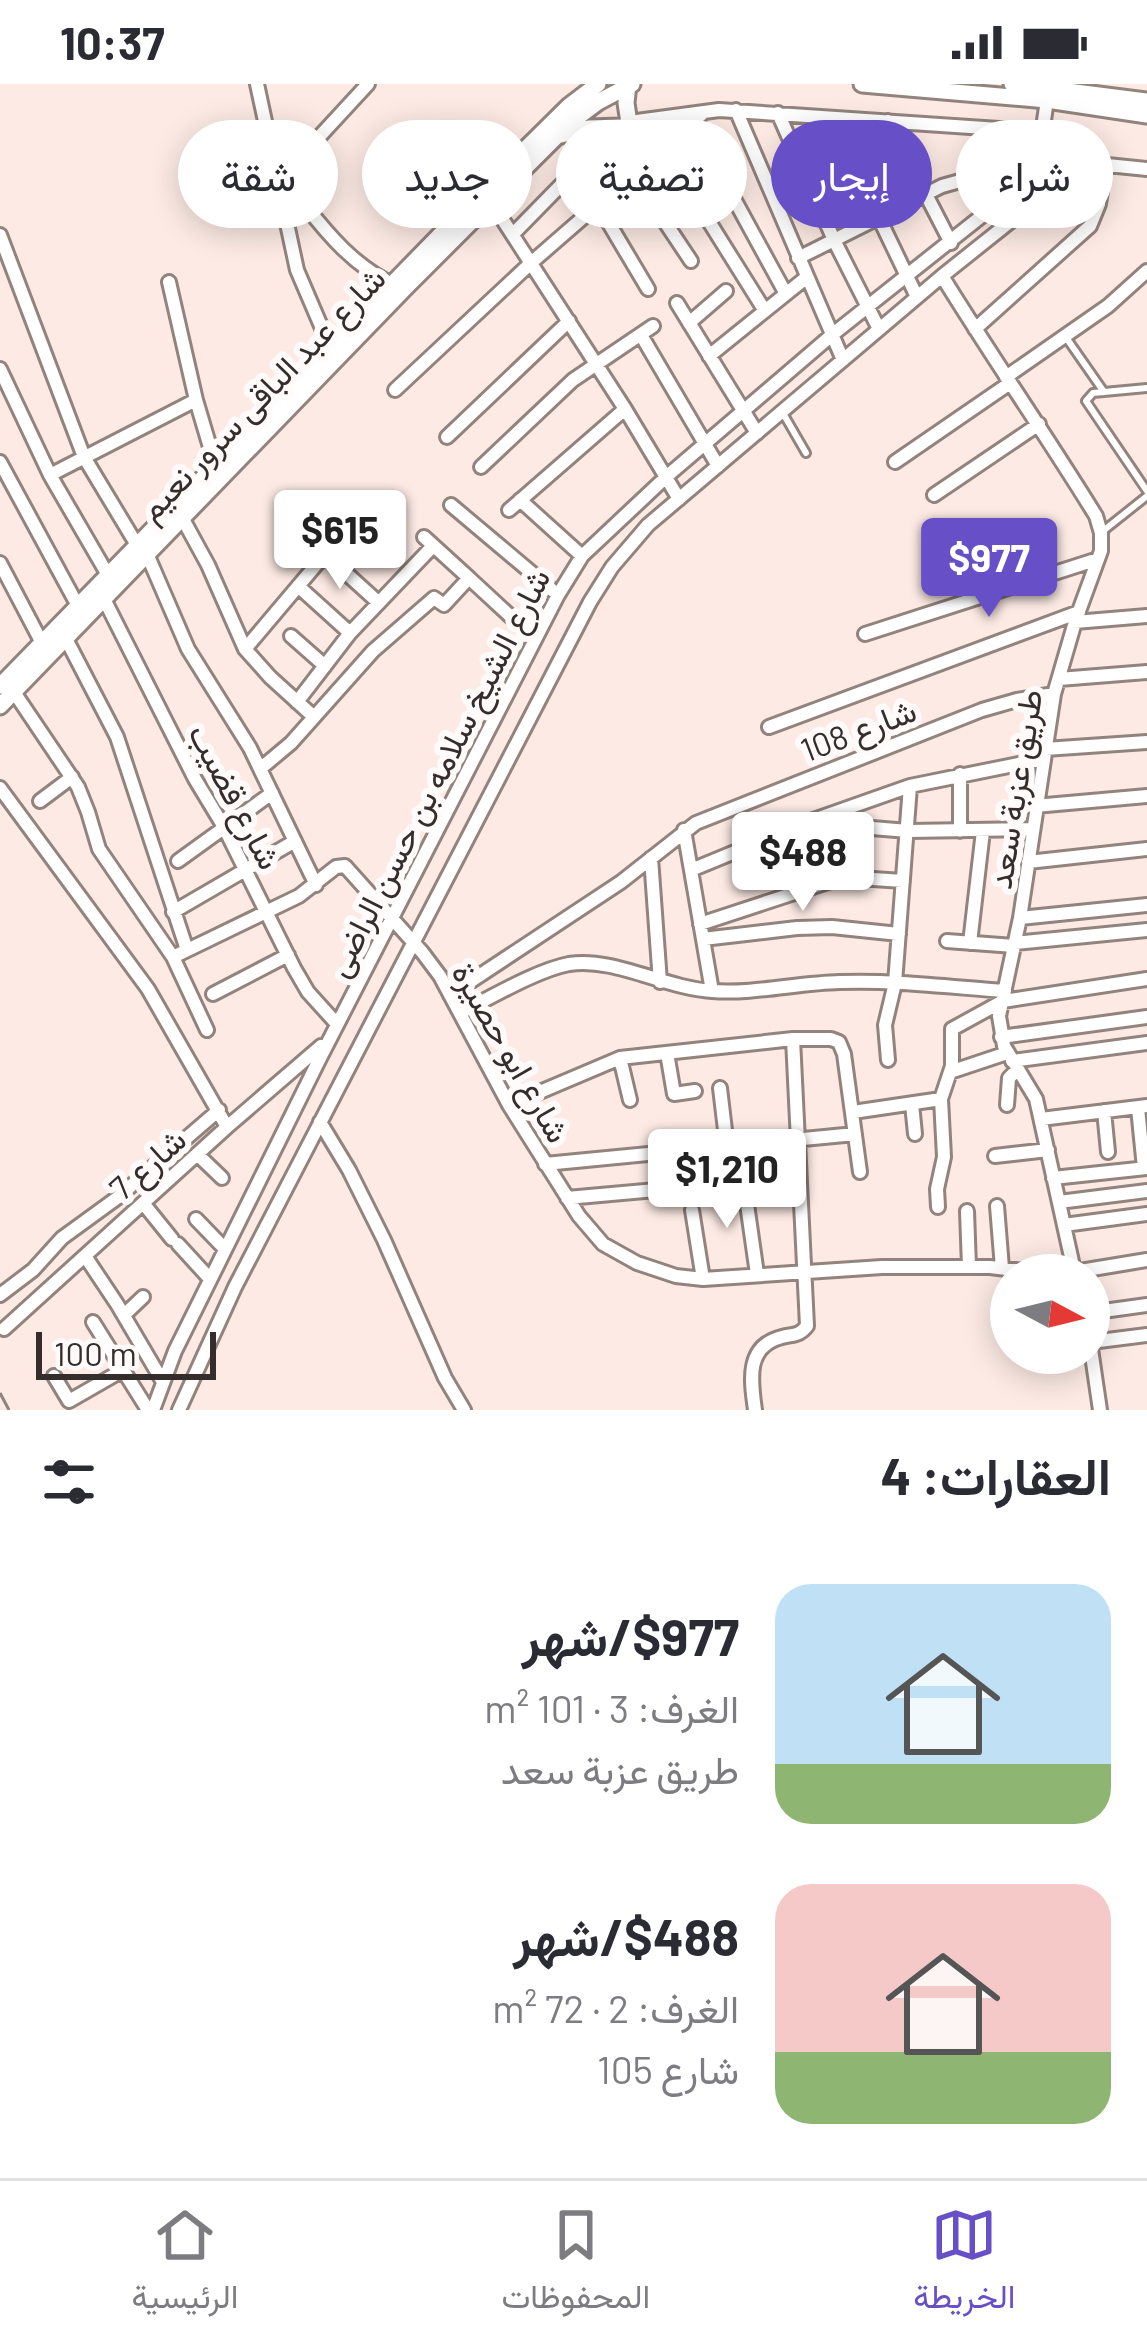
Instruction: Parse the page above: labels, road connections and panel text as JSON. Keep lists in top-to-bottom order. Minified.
{"streets":{"street":["شارع عبد الباقى سرور نعيم","شارع 108","شارع الشيخ سلامه بن حسن الراضى","طريق عزبة سعد","شارع قضيب","شارع ابو حصيرة","شارع 7"]},"crossings":[["شارع عبد الباقى سرور نعيم","شارع قضيب"],["شارع 108","طريق عزبة سعد"],["شارع 108","شارع ابو حصيرة"],["شارع الشيخ سلامه بن حسن الراضى","شارع قضيب"],["شارع الشيخ سلامه بن حسن الراضى","شارع ابو حصيرة"],["شارع الشيخ سلامه بن حسن الراضى","شارع 7"]],"scale_bar":"100 m","north":"right","page":{"status":"10:37","chip":["شراء","إيجار","تصفية","جديد","شقة"],"price":["$615","$977","$488","$1,210"],"scale":"100 m","heading":"العقارات: 4","list":[{"name":"$977/شهر","note":"الغرف: 3 · 101 m² · طريق عزبة سعد"},{"name":"$488/شهر","note":"الغرف: 2 · 72 m² · شارع 105"}],"tabs":["الخريطة","المحفوظات","الرئيسية"]}}
